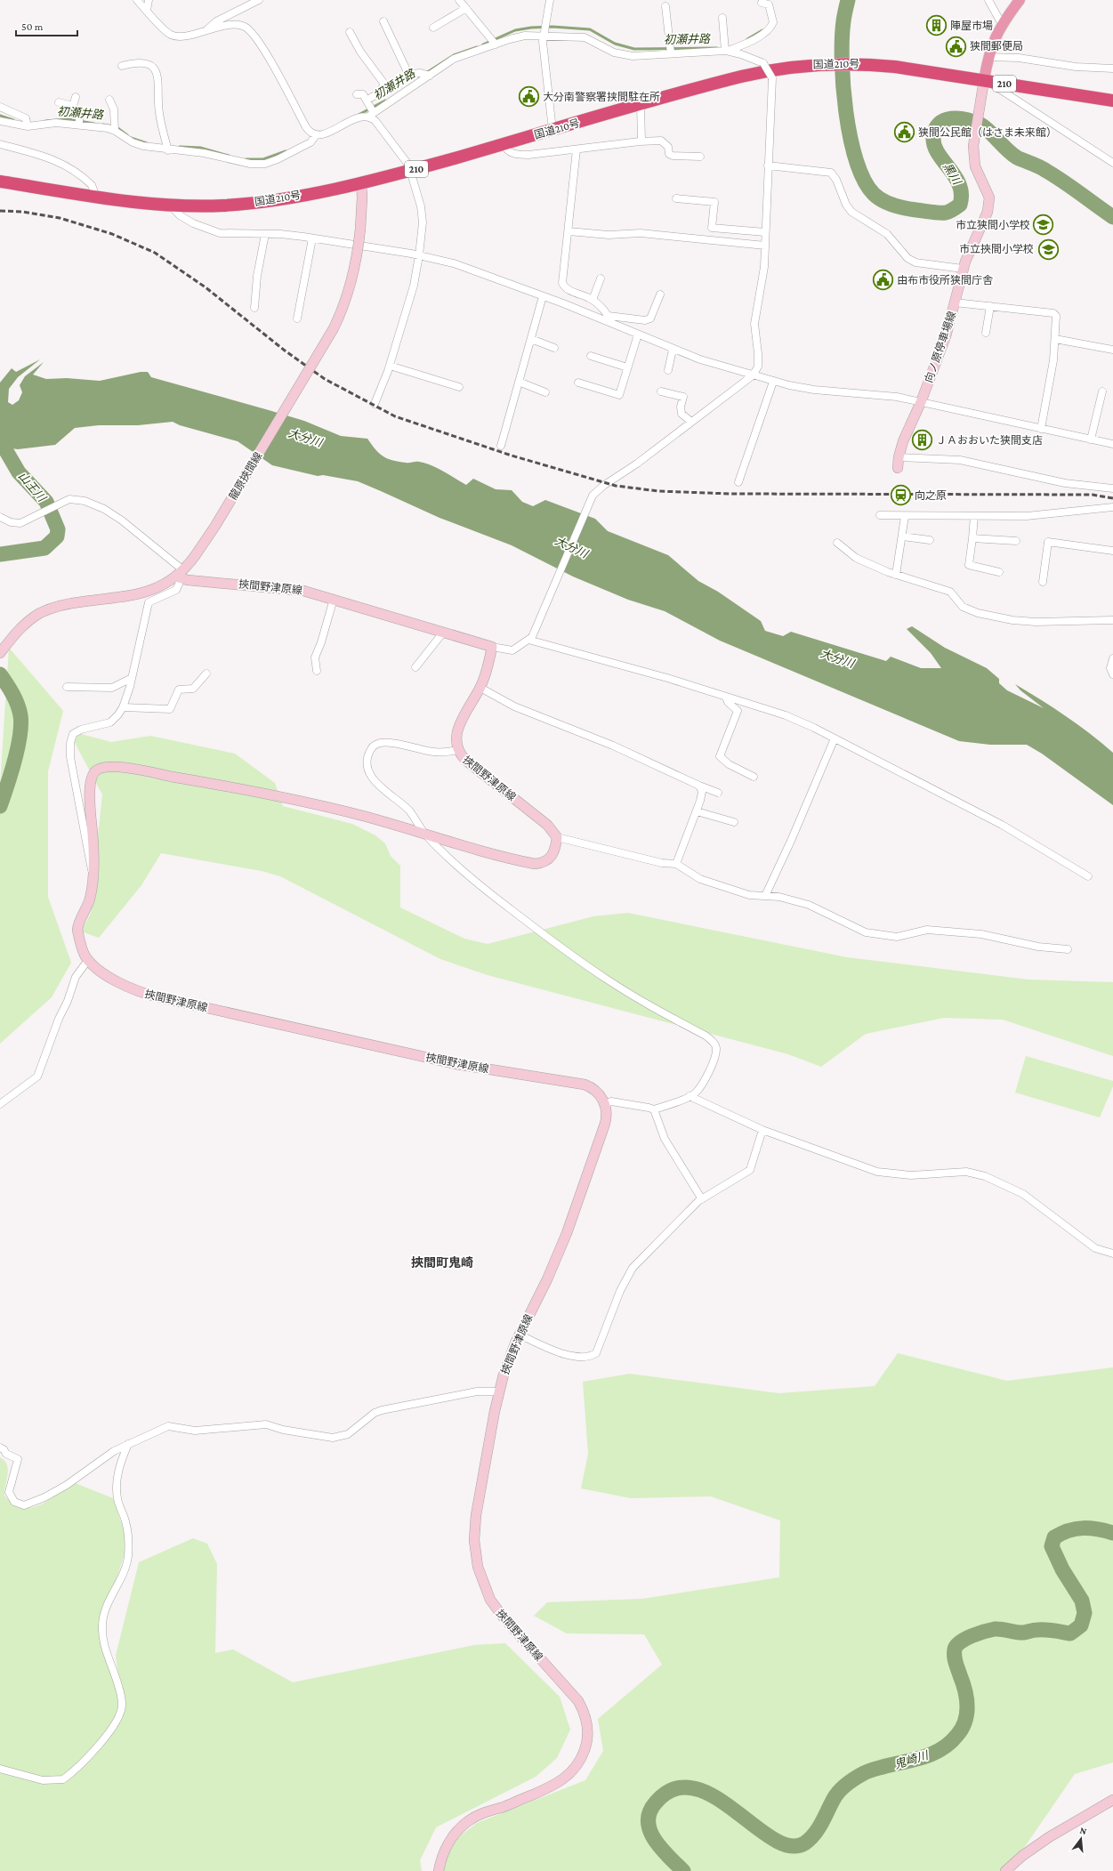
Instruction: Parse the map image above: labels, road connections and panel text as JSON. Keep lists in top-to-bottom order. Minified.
{"streets":{"highway":["国道210号","210"],"main road":["向ノ原停車場線","龍原挾間線","挾間野津原線"]},"crossings":[["国道210号","向ノ原停車場線"],["国道210号","龍原挾間線"],["龍原挾間線","挾間野津原線"]],"districts":["挾間町鬼崎"],"water":["初瀬井路","黒川","大分川","山王川","鬼崎川"],"places":{"building":["陣屋市場","ＪＡおおいた狭間支店"],"public building":["狭間郵便局","大分南警察署挟間駐在所","狭間公民館（はさま未来館）","由布市役所狭間庁舎"],"school or university":["市立狭間小学校","市立挾間小学校"],"station":["向之原"]},"scale_bar":"50 m","north":"top"}
